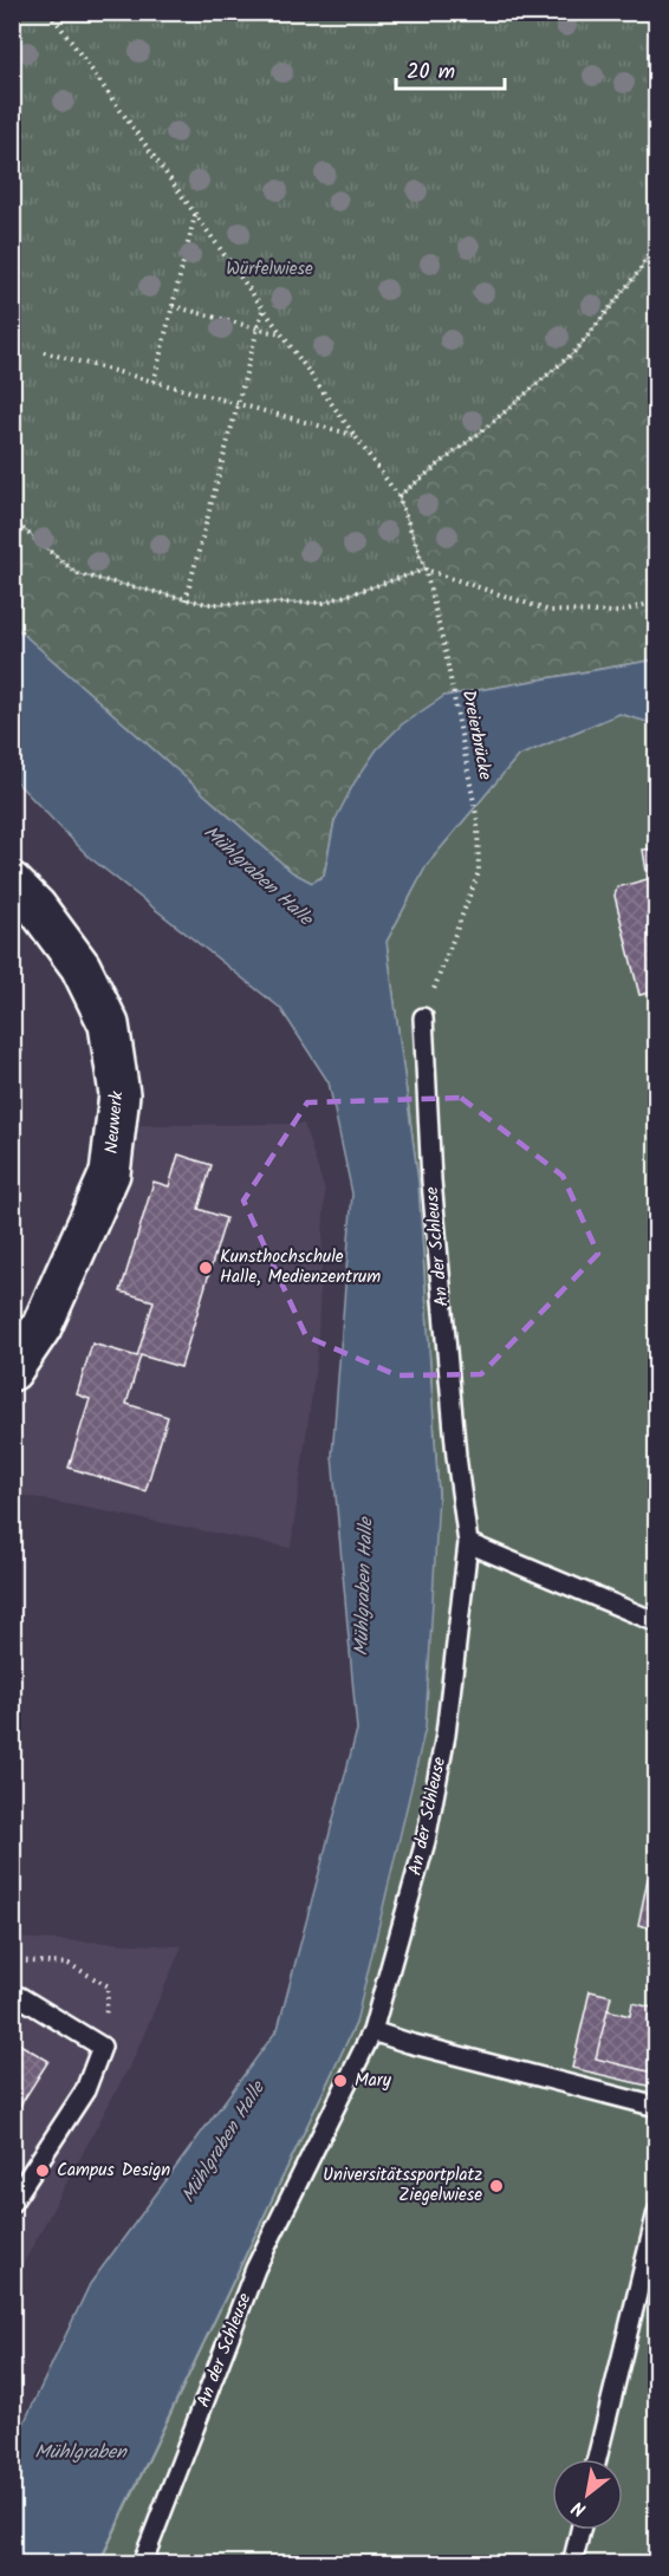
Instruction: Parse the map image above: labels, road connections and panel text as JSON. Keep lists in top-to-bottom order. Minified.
{"streets":{"street":["Neuwerk"],"lane":["An der Schleuse"],"path":["Dreierbrücke"]},"crossings":[["Dreierbrücke","An der Schleuse"]],"water":["Mühlgraben Halle","Mühlgraben"],"parks":["Würfelwiese"],"places":["Kunsthochschule Halle, Medienzentrum","Mary","Campus Design","Universitätssportplatz Ziegelwiese"],"scale_bar":"20 m","north":"bottom left"}
